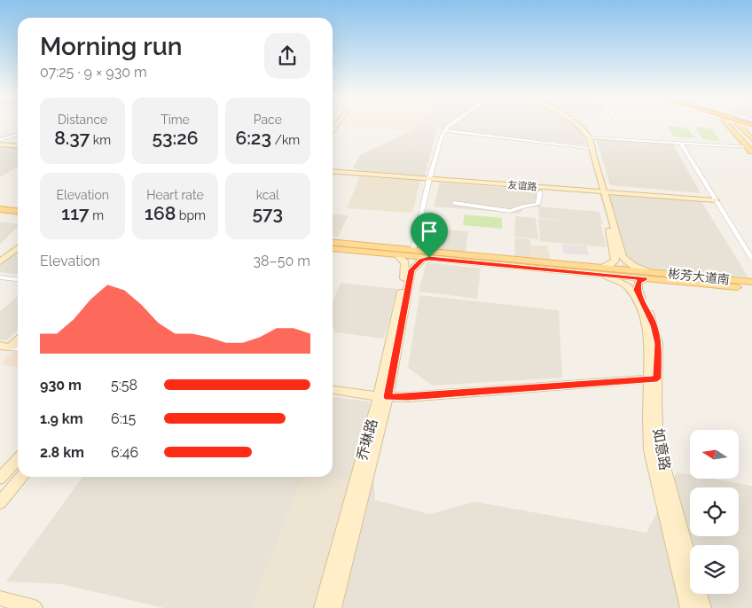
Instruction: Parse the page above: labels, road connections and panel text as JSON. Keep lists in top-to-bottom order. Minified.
{"streets":{"main road":["彬芳大道南"],"street":["友谊路","乔琳路","如意路"]},"north":"left","page":{"heading":["Morning run","07:25 · 9 × 930 m"],"stats":[["Distance","8.37 km"],["Time","53:26"],["Pace","6:23 /km"],["Elevation","117 m"],["Heart rate","168 bpm"],["kcal","573"]],"chart":["Elevation","38–50 m"],"list":[{"name":"930 m","note":"5:58"},{"name":"1.9 km","note":"6:15"},{"name":"2.8 km","note":"6:46"}]}}
